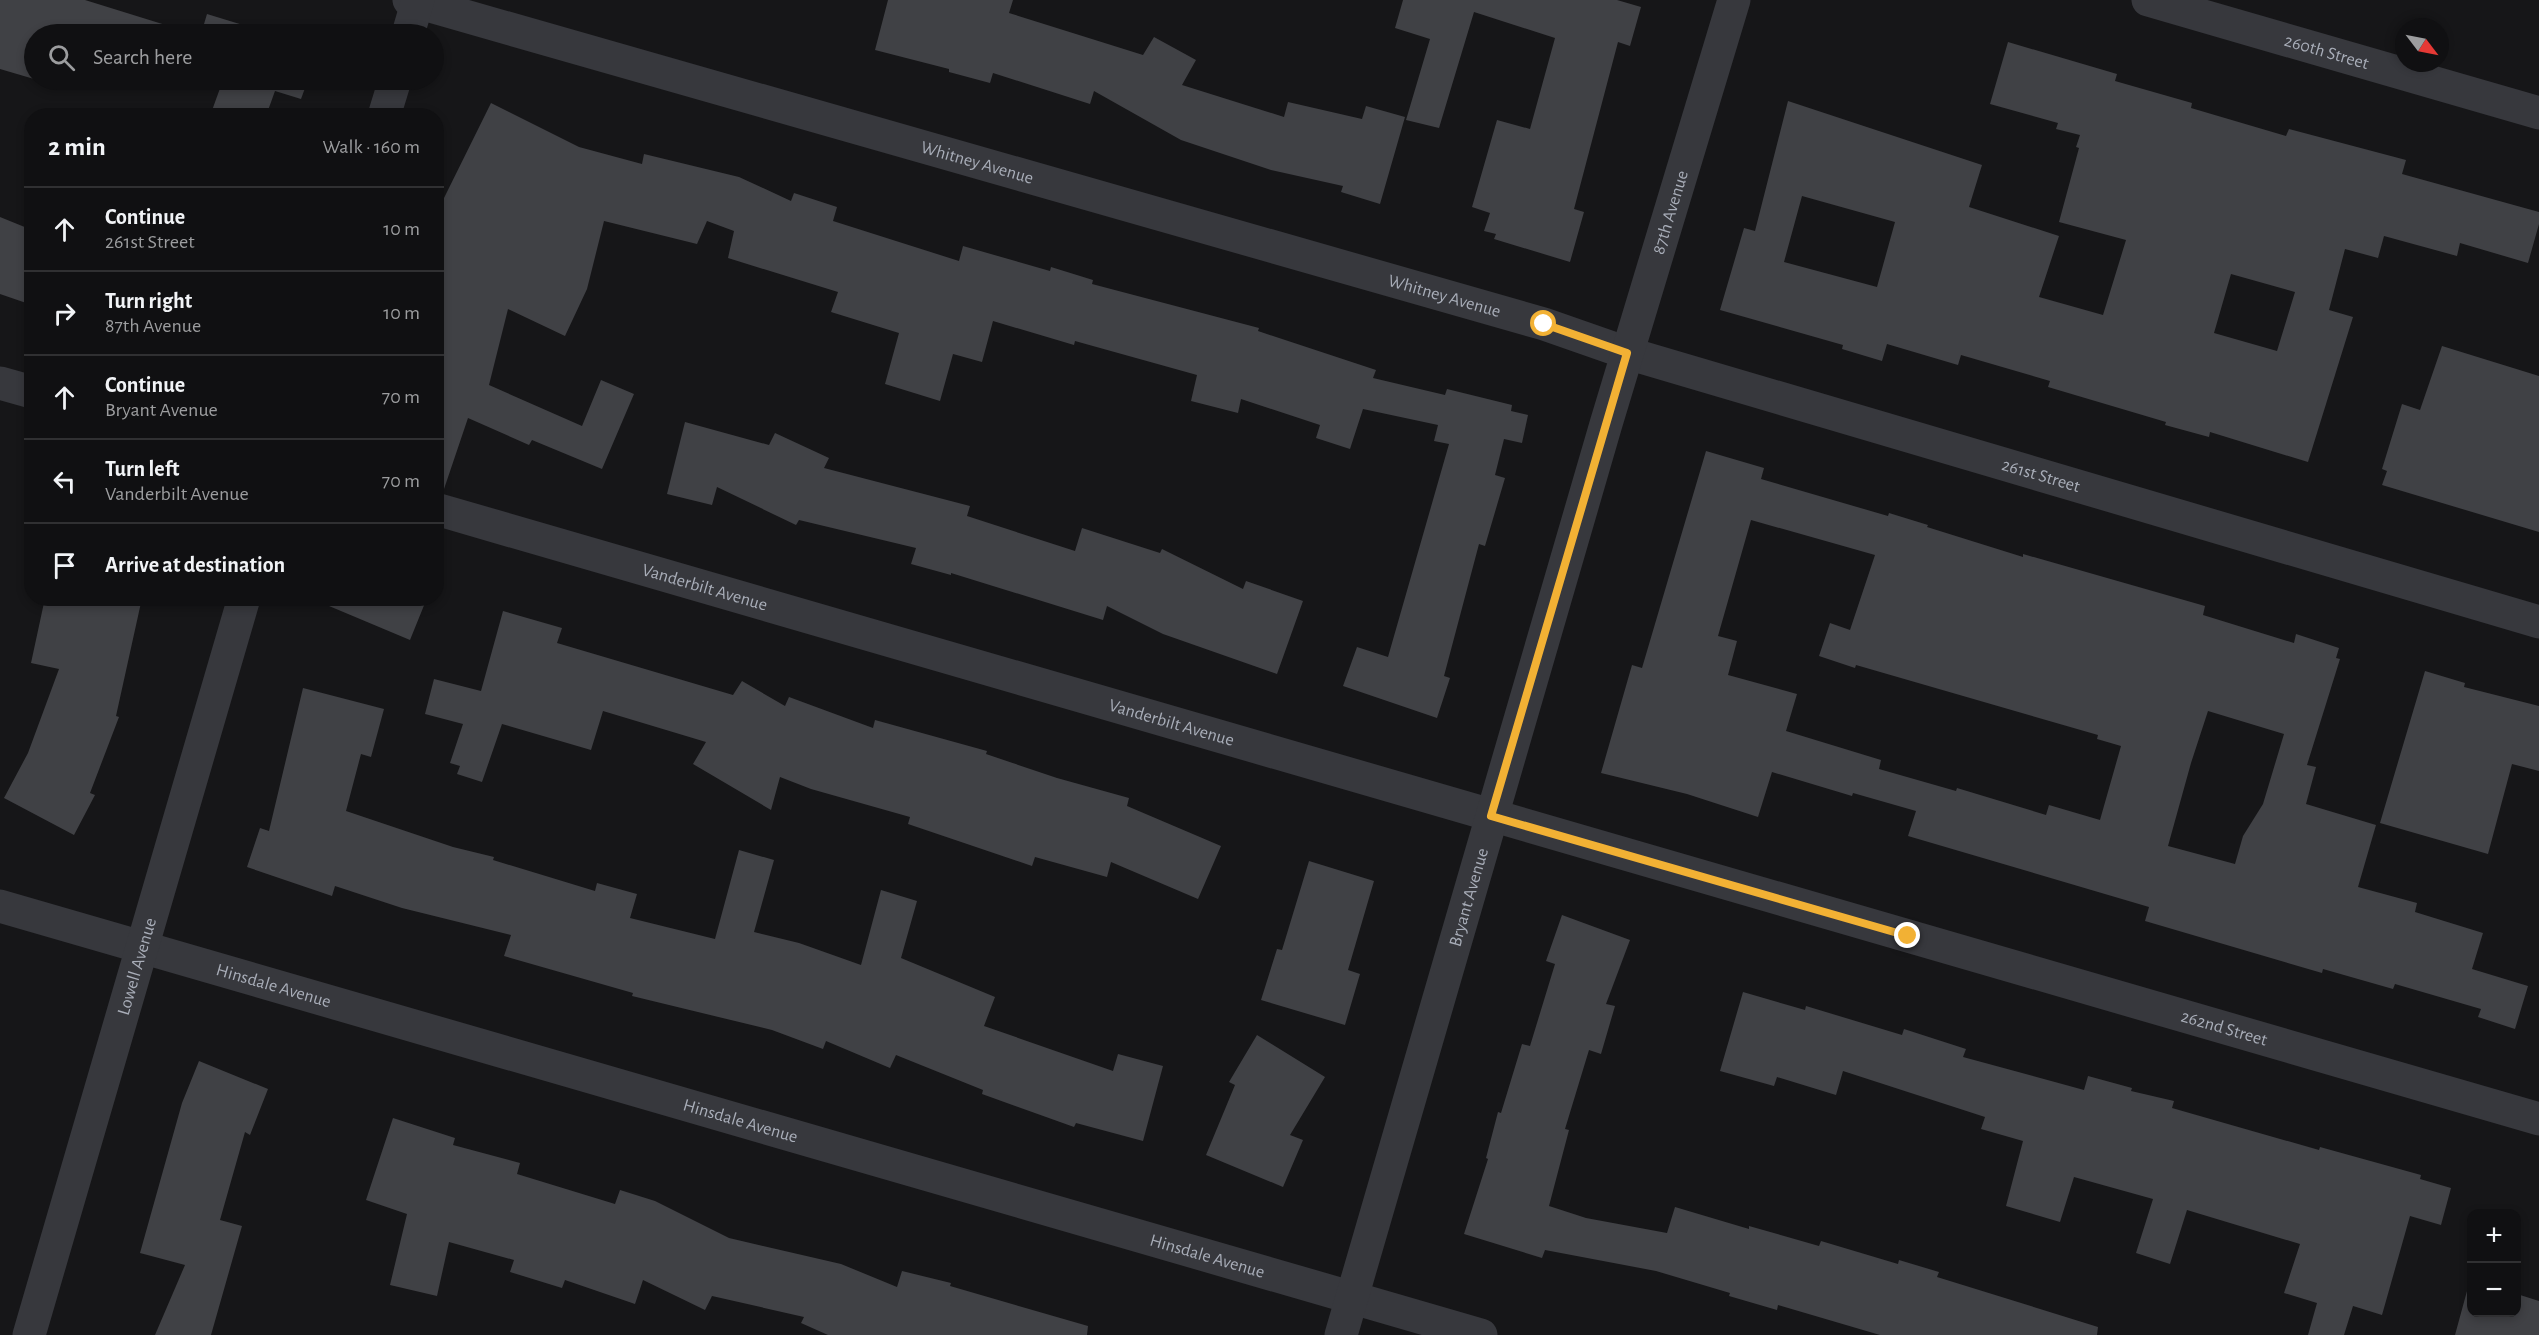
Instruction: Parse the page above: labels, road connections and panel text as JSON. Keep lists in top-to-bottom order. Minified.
{"streets":{"street":["260th Street","Whitney Avenue","87th Avenue","261st Street","Vanderbilt Avenue","Bryant Avenue","Lowell Avenue","Hinsdale Avenue","262nd Street"]},"crossings":[["Whitney Avenue","261st Street"],["87th Avenue","261st Street"],["87th Avenue","Bryant Avenue"],["Vanderbilt Avenue","Bryant Avenue"],["Vanderbilt Avenue","262nd Street"],["Bryant Avenue","Hinsdale Avenue"],["Lowell Avenue","Hinsdale Avenue"]],"north":"bottom right","page":{"search":"Search here","heading":["2 min","Walk · 160 m"],"list":[["Continue","261st Street","10 m"],["Turn right","87th Avenue","10 m"],["Continue","Bryant Avenue","70 m"],["Turn left","Vanderbilt Avenue","70 m"],"Arrive at destination"],"map_buttons":["+","−"]}}
